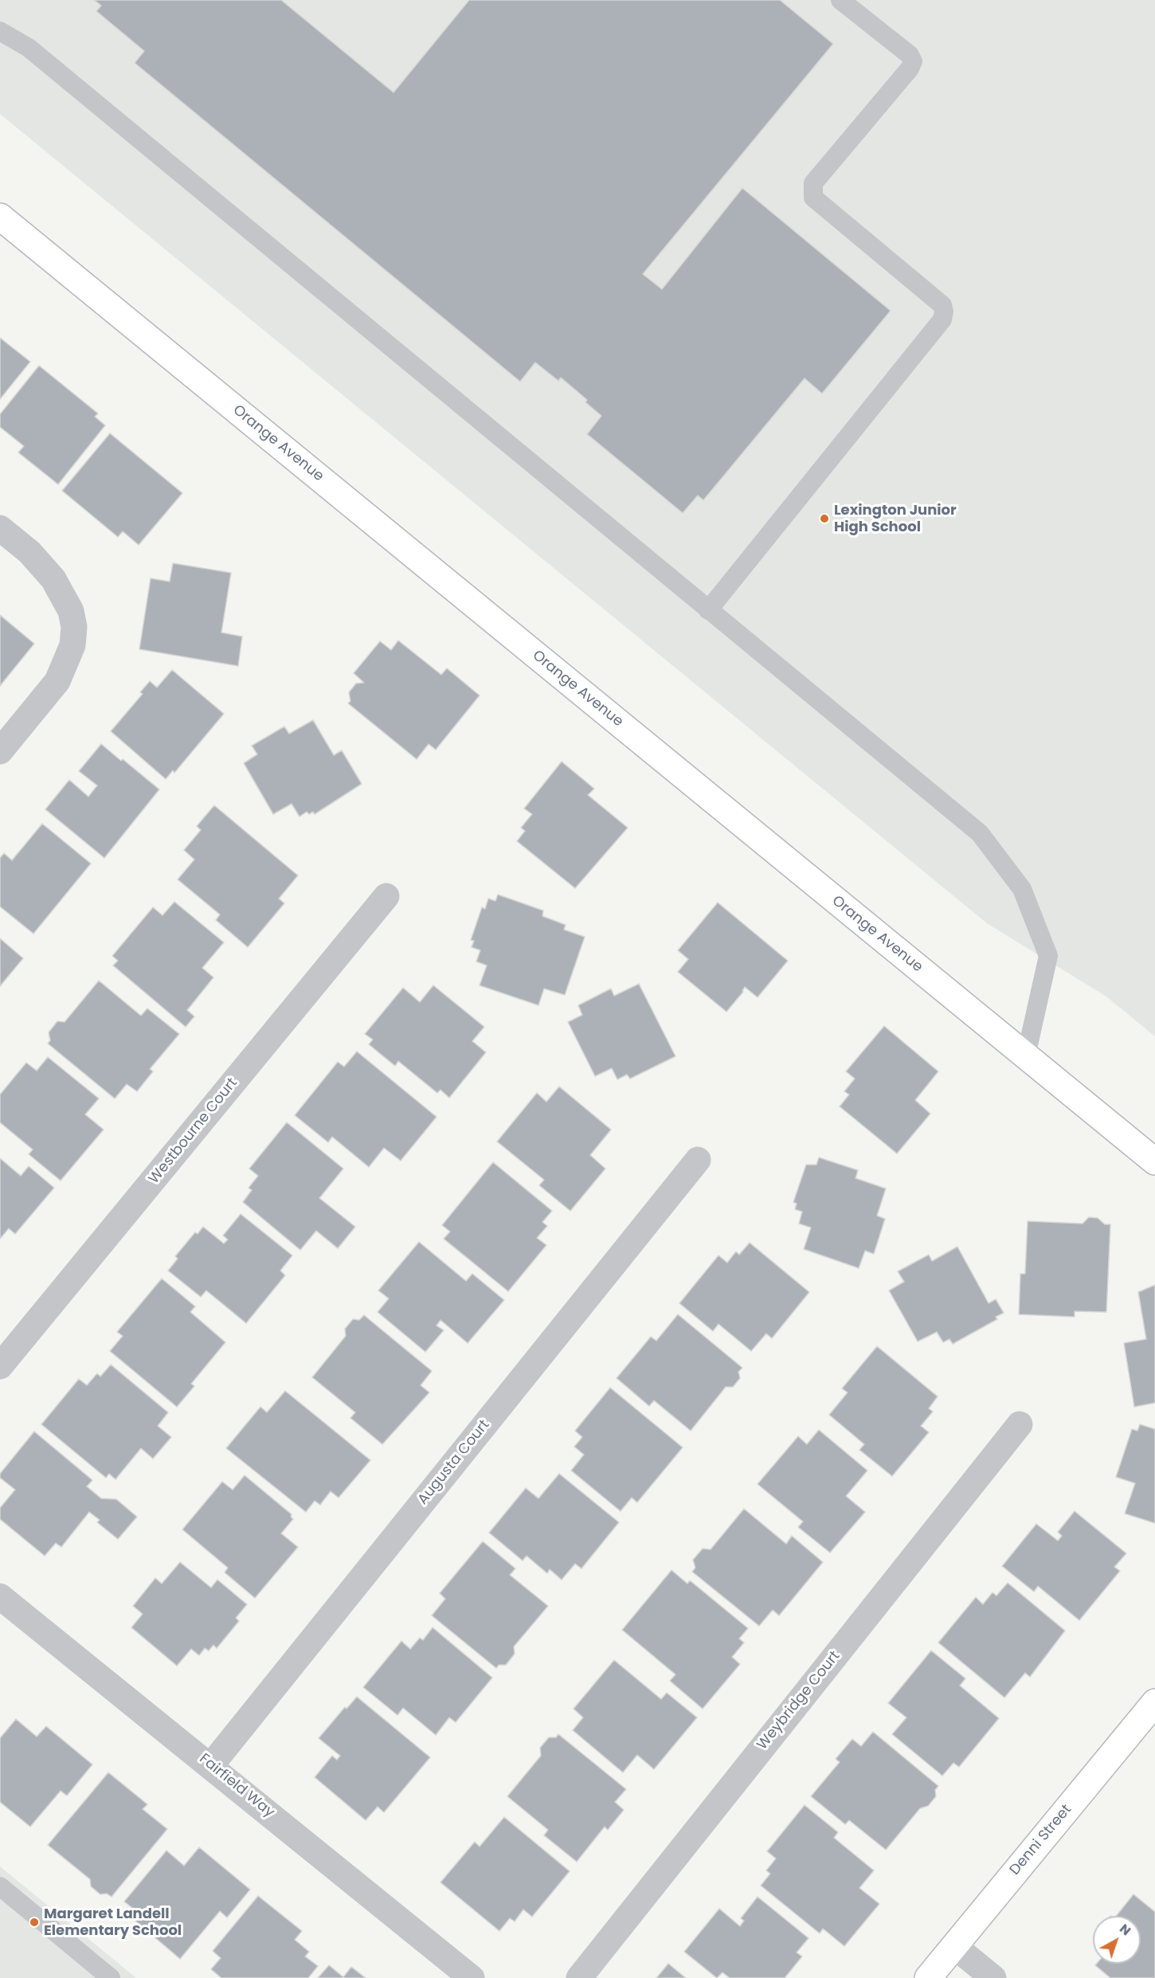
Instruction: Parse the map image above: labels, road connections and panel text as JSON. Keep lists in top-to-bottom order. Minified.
{"streets":{"main road":["Orange Avenue","Denni Street"],"street":["Westbourne Court","Augusta Court","Weybridge Court","Fairfield Way"]},"crossings":[["Augusta Court","Fairfield Way"]],"places":["Lexington Junior High School","Margaret Landell Elementary School"],"north":"top right"}
